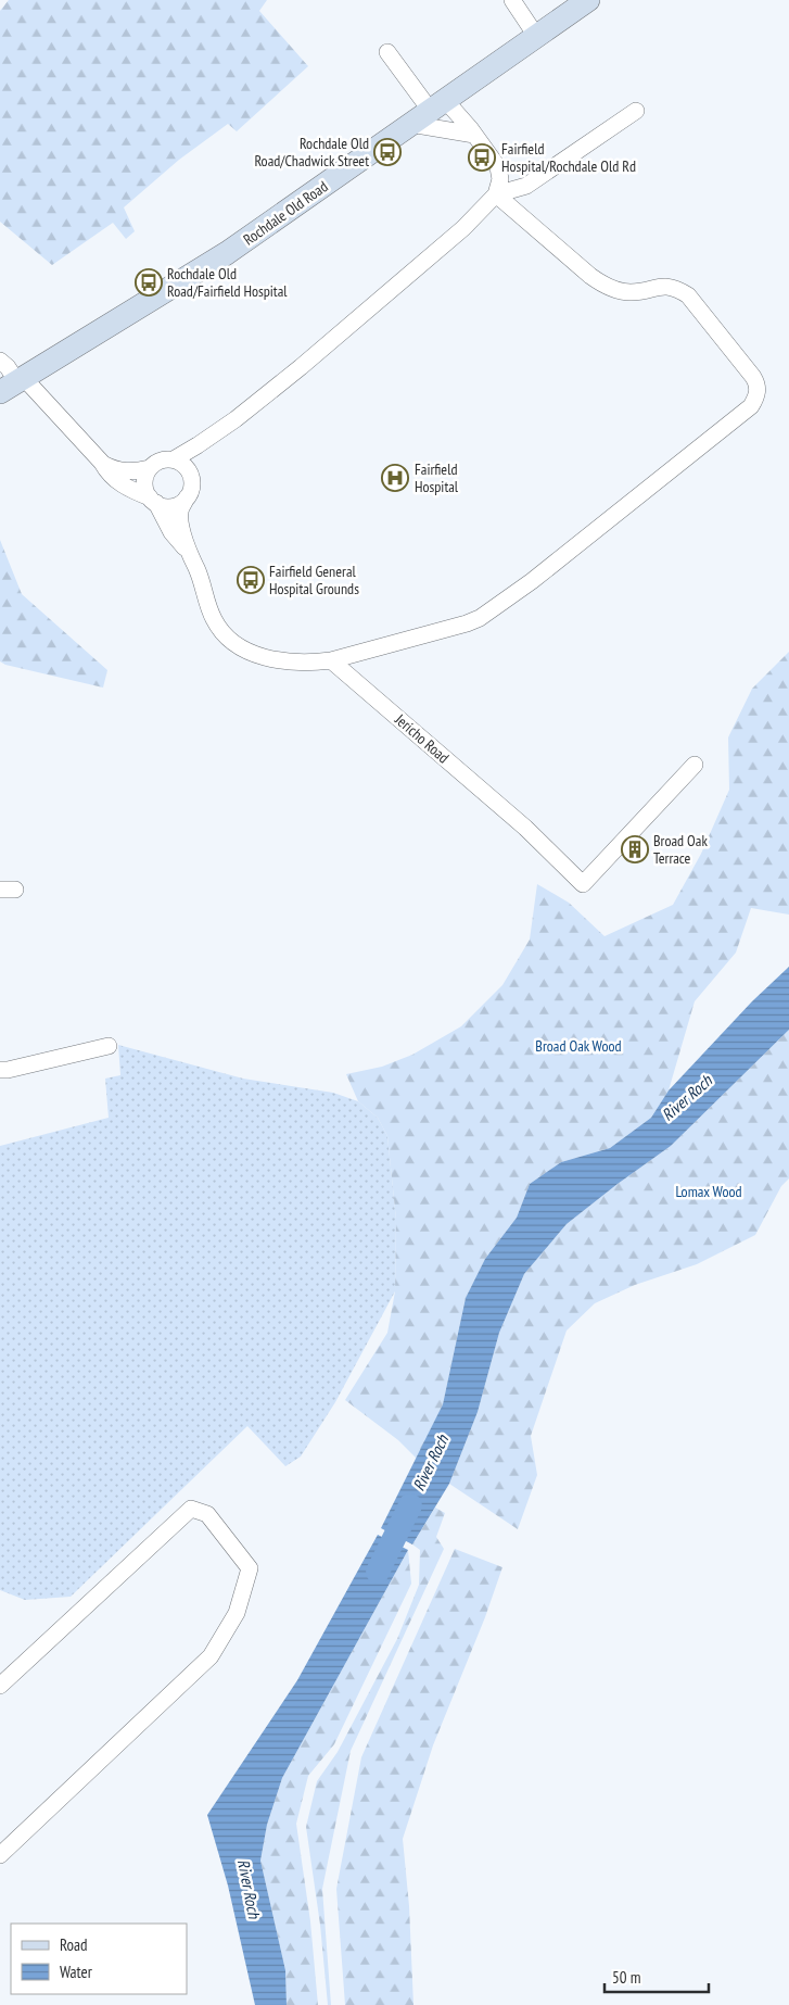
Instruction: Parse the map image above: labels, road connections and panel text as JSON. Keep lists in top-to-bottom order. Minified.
{"streets":{"main road":["Rochdale Old Road"],"street":["Jericho Road"]},"water":["River Roch"],"parks":["Broad Oak Wood","Lomax Wood"],"places":{"bus stop":["Rochdale Old Road/Chadwick Street","Fairfield Hospital/Rochdale Old Rd","Rochdale Old Road/Fairfield Hospital","Fairfield General Hospital Grounds"],"hospital":["Fairfield Hospital"],"building":["Broad Oak Terrace"]},"legend":["Road","Water"],"scale_bar":"50 m"}
